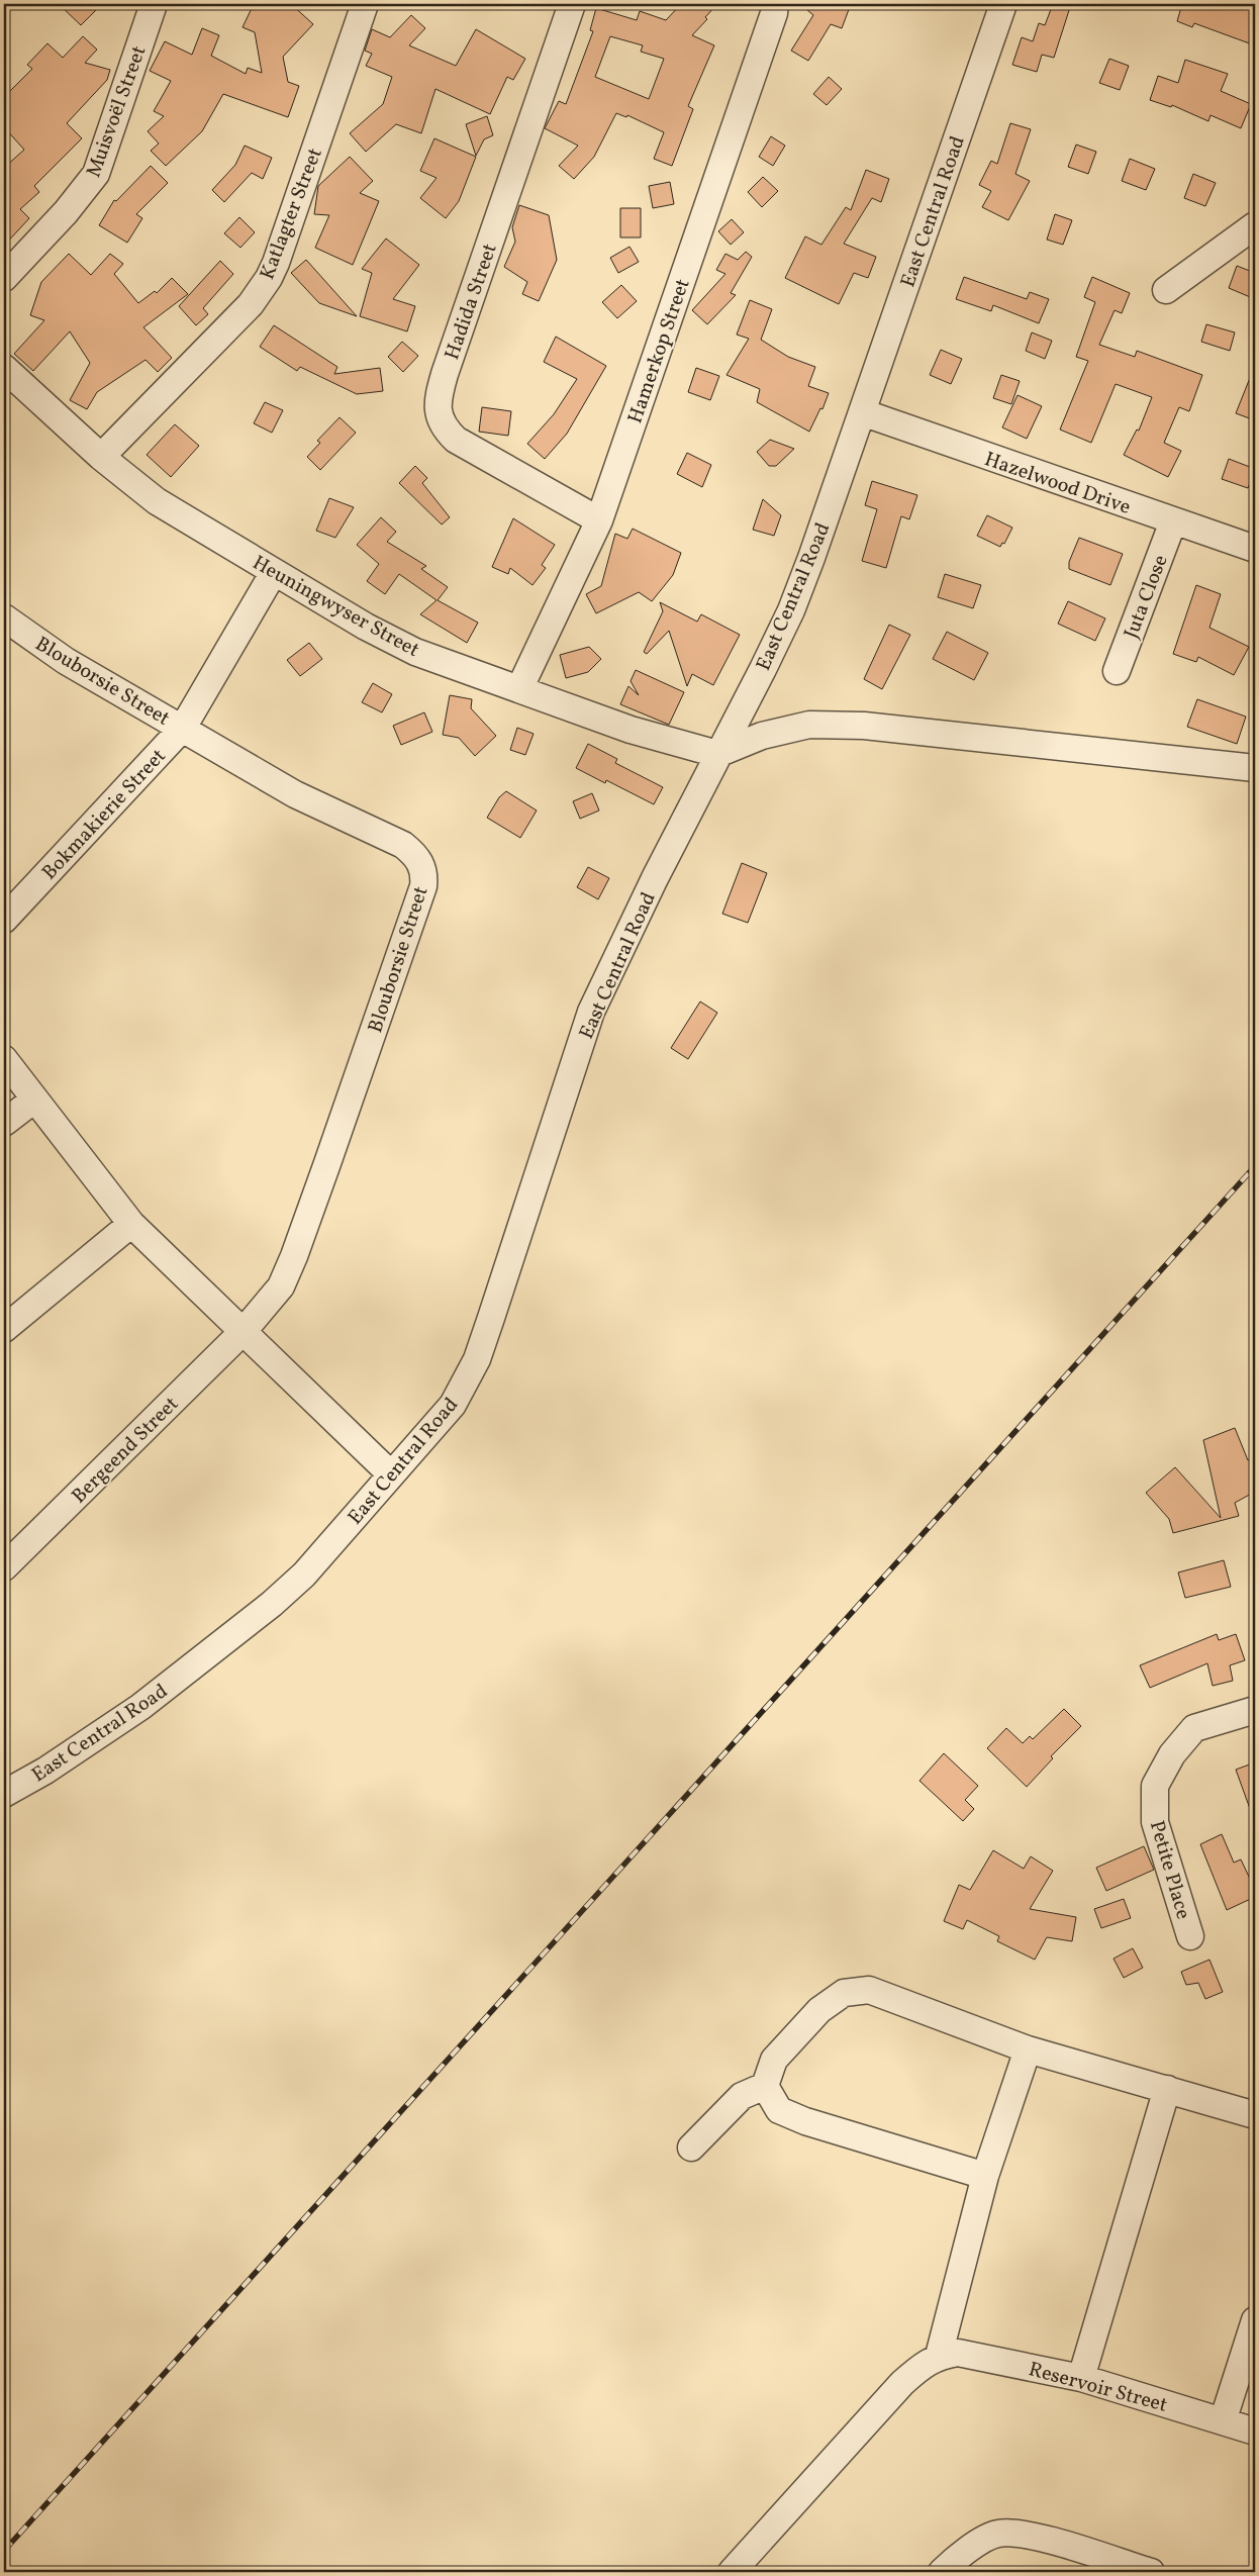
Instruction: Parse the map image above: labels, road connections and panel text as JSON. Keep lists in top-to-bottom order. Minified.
{"streets":{"street":["Muisvoël Street","East Central Road","Katlagter Street","Hadida Street","Hamerkop Street","Hazelwood Drive","Juta Close","Heuningwyser Street","Blouborsie Street","Bokmakierie Street","Bergeend Street","Petite Place","Reservoir Street"]},"crossings":[["East Central Road","Hazelwood Drive"],["East Central Road","Heuningwyser Street"],["Katlagter Street","Heuningwyser Street"],["Hadida Street","Hamerkop Street"],["Hamerkop Street","Heuningwyser Street"],["Hazelwood Drive","Juta Close"],["Heuningwyser Street","Bokmakierie Street"],["Blouborsie Street","Bokmakierie Street"],["Blouborsie Street","Bergeend Street"]]}
